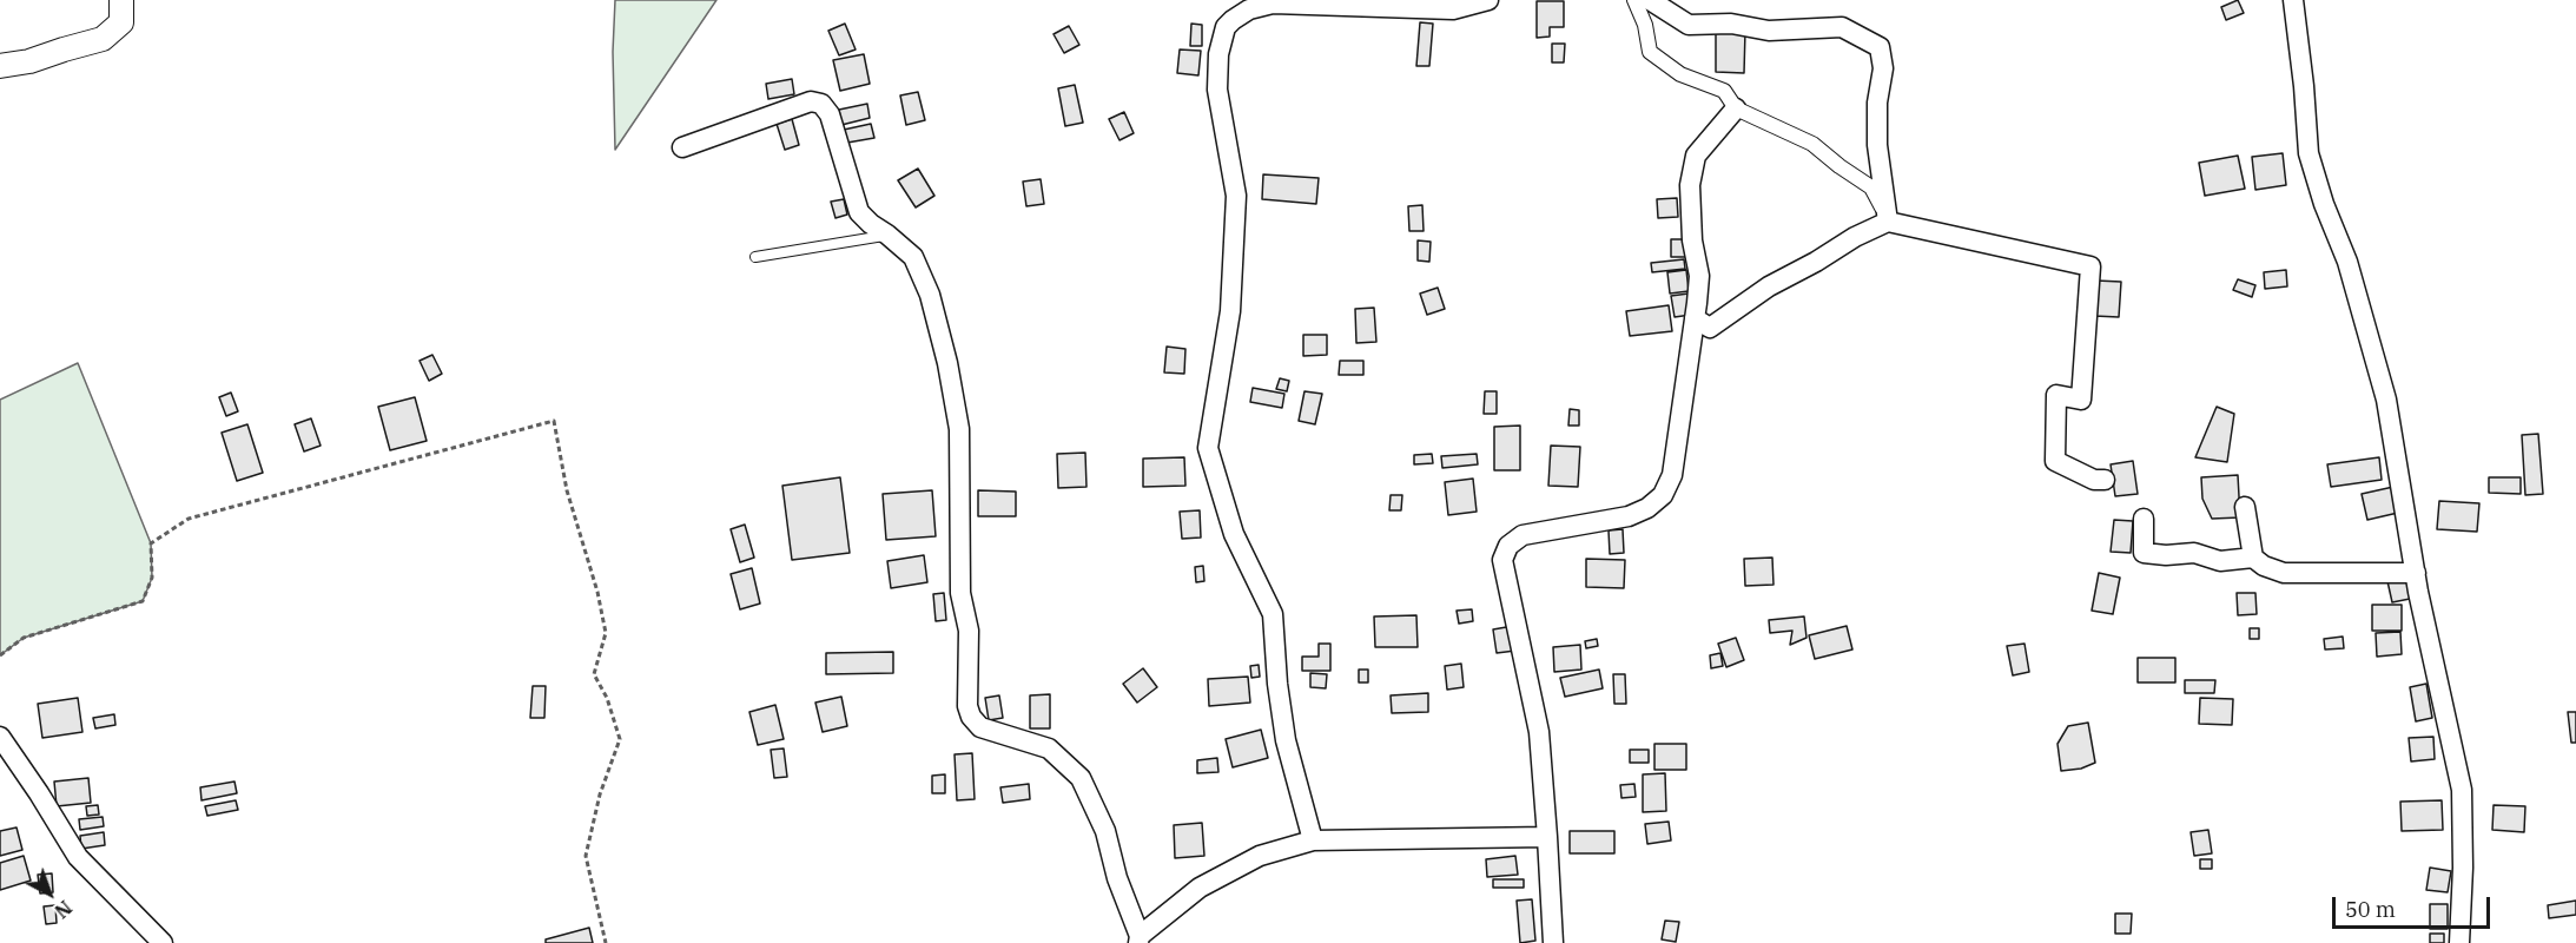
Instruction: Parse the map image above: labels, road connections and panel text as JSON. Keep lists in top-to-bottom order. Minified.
{"scale_bar":"50 m","north":"bottom right"}
